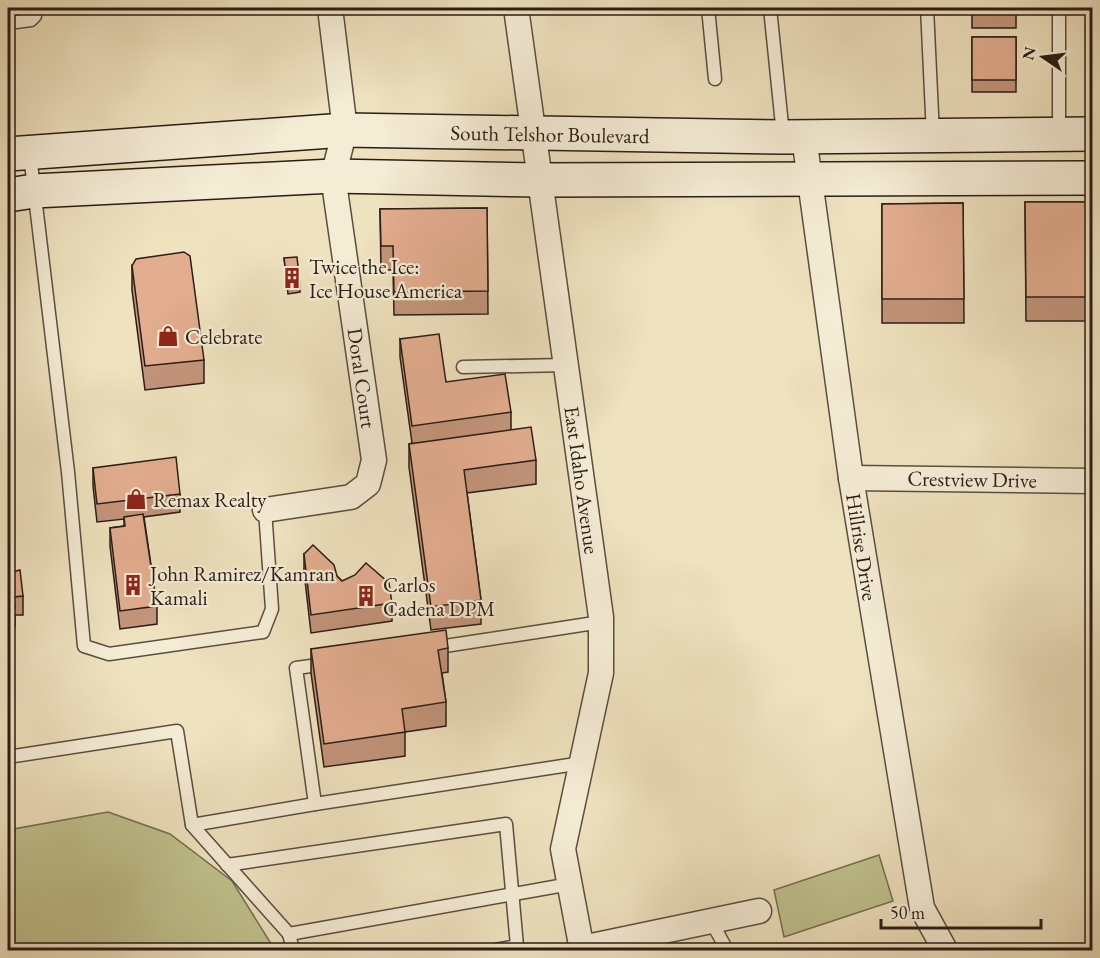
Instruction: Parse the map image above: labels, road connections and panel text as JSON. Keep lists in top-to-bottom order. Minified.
{"streets":{"main road":["South Telshor Boulevard"],"street":["Doral Court","Crestview Drive","East Idaho Avenue","Hillrise Drive"]},"crossings":[["South Telshor Boulevard","Doral Court"],["South Telshor Boulevard","East Idaho Avenue"],["South Telshor Boulevard","Hillrise Drive"],["Crestview Drive","Hillrise Drive"]],"places":{"building":["Twice the Ice: Ice House America","John Ramirez/Kamran Kamali","Carlos Cadena DPM"],"shop":["Celebrate","Remax Realty"]},"scale_bar":"50 m","north":"left"}
